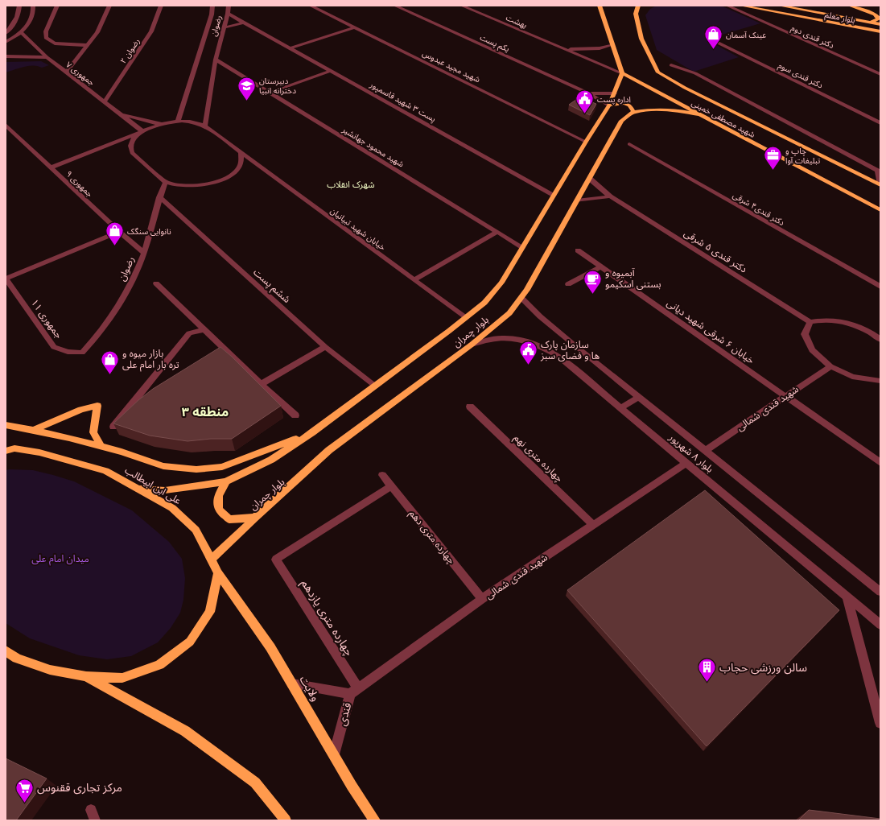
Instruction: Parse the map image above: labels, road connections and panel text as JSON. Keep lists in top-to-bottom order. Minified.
{"streets":{"main road":["بلوار معلم","شهید مصطفی خمینی","بلوار چمران","علی ابن ابیطالب","ولایت"],"street":["بهشت","رضوان","دکتر قندی دوم","یکم پست","رضوان ۲","شهید مجید عبدوس","جمهوری ۷","دکتر قندی سوم","پست ۳ شهید قاسمپور","شهید محمود جهانشیر","جمهوری ۹","دکتر قندی۴ شرقی","خیابان شهید تبیانیان","دکتر قندی ۵ شرقی","ششم پست","جمهوری ۱۱","خیابان ۶ شرقی شهید دیانی","شهید قندی شمالی","بلوار ۸ شهریور","چهارده متری نهم","چهارده متری دهم","چهارده متری یازدهم","قندی"]},"crossings":[["بهشت","شهید مصطفی خمینی"],["بهشت","بلوار چمران"],["رضوان","پست ۳ شهید قاسمپور"],["رضوان","شهید محمود جهانشیر"],["رضوان","جمهوری ۹"],["رضوان","خیابان شهید تبیانیان"],["رضوان","ششم پست"],["رضوان","جمهوری ۱۱"],["یکم پست","بلوار چمران"],["رضوان ۲","جمهوری ۷"],["شهید مجید عبدوس","بلوار چمران"],["پست ۳ شهید قاسمپور","بلوار چمران"],["شهید مصطفی خمینی","بلوار چمران"],["شهید محمود جهانشیر","بلوار چمران"],["خیابان شهید تبیانیان","بلوار چمران"],["دکتر قندی ۵ شرقی","بلوار چمران"],["ششم پست","بلوار چمران"],["بلوار چمران","بلوار ۸ شهریور"],["بلوار چمران","علی ابن ابیطالب"],["خیابان ۶ شرقی شهید دیانی","شهید قندی شمالی"],["شهید قندی شمالی","بلوار ۸ شهریور"],["شهید قندی شمالی","چهارده متری نهم"],["شهید قندی شمالی","چهارده متری دهم"],["شهید قندی شمالی","چهارده متری یازدهم"],["شهید قندی شمالی","قندی"],["علی ابن ابیطالب","ولایت"],["چهارده متری دهم","چهارده متری یازدهم"],["چهارده متری یازدهم","قندی"],["ولایت","قندی"]],"districts":["شهرک انقلاب","منطقه ۳"],"parks":["میدان امام علی"],"places":{"shop":["عینک آسمان","نانوایی سنگک","بازار میوه و تره بار امام علی"],"school or university":["دبیرستان دخترانه انبیا"],"public building":["اداره پست","سازمان پارک ها و فضای سبز"],"office":["چاپ و تبلیغات آوا"],"cafe":["آبمیوه و بستنی اسکیمو"],"building":["سالن ورزشی حجاب"],"supermarket":["مرکز تجاری ققنوس"]}}
